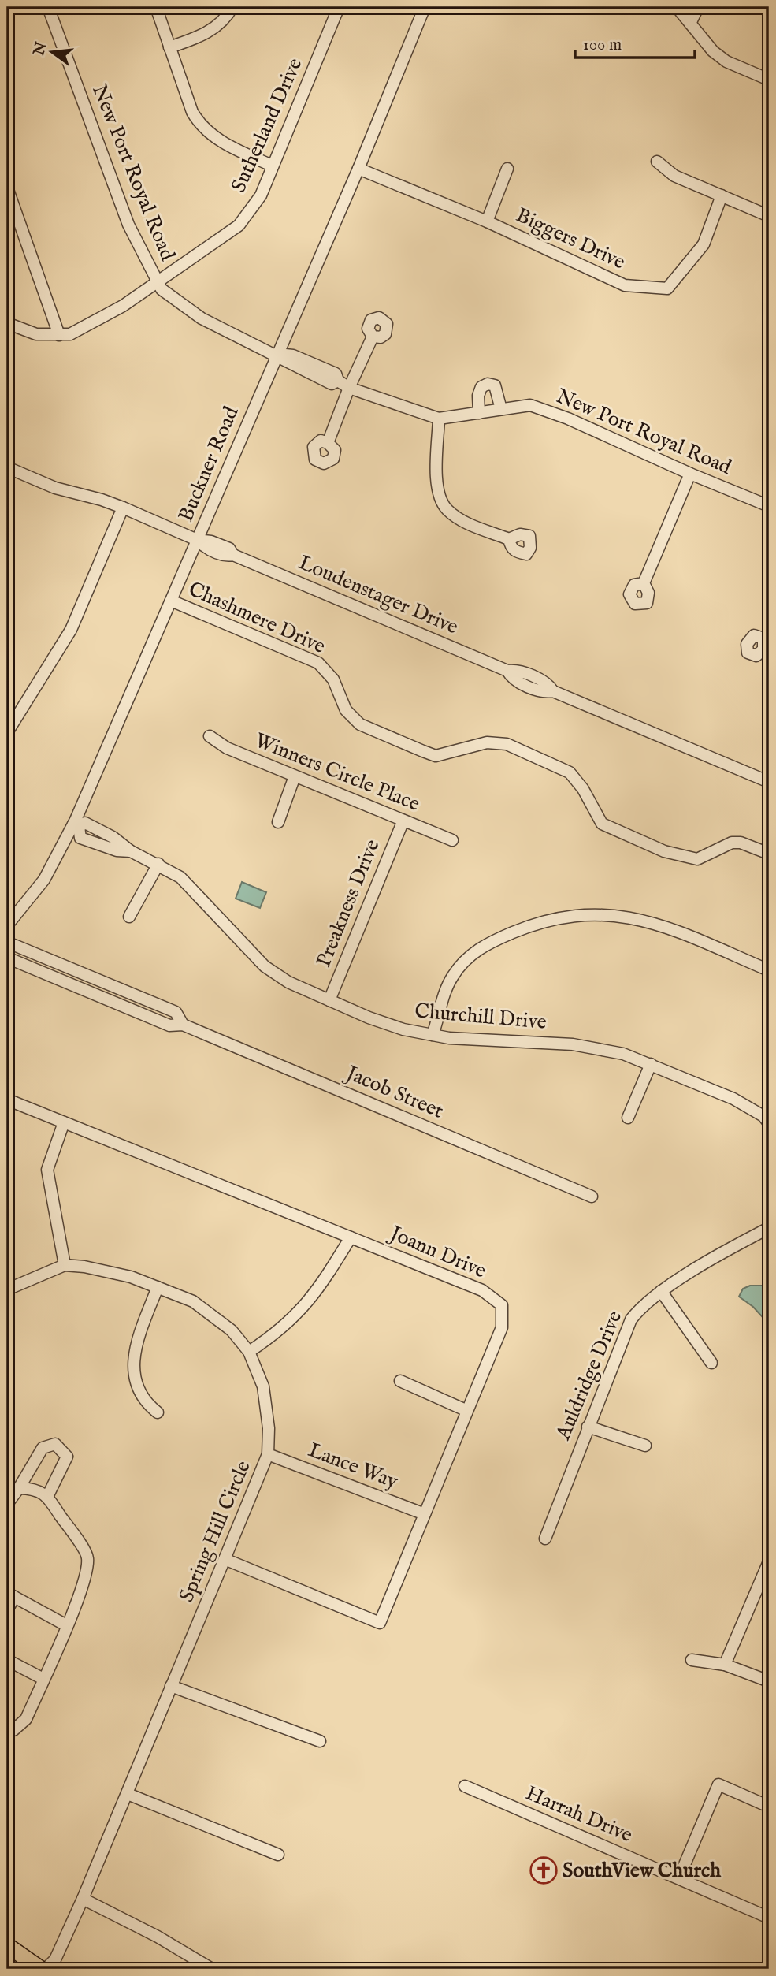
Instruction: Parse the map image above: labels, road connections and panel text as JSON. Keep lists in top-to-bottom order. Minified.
{"streets":{"street":["Sutherland Drive","New Port Royal Road","Biggers Drive","Buckner Road","Loudenstager Drive","Chashmere Drive","Winners Circle Place","Preakness Drive","Churchill Drive","Jacob Street","Joann Drive","Auldridge Drive","Lance Way","Spring Hill Circle","Harrah Drive"]},"crossings":[["Sutherland Drive","New Port Royal Road"],["New Port Royal Road","Buckner Road"],["Biggers Drive","Buckner Road"],["Buckner Road","Loudenstager Drive"],["Buckner Road","Chashmere Drive"],["Buckner Road","Churchill Drive"],["Winners Circle Place","Preakness Drive"],["Preakness Drive","Churchill Drive"],["Joann Drive","Lance Way"],["Joann Drive","Spring Hill Circle"],["Lance Way","Spring Hill Circle"]],"places":{"church":["SouthView Church"]},"scale_bar":"100 m","north":"left"}
